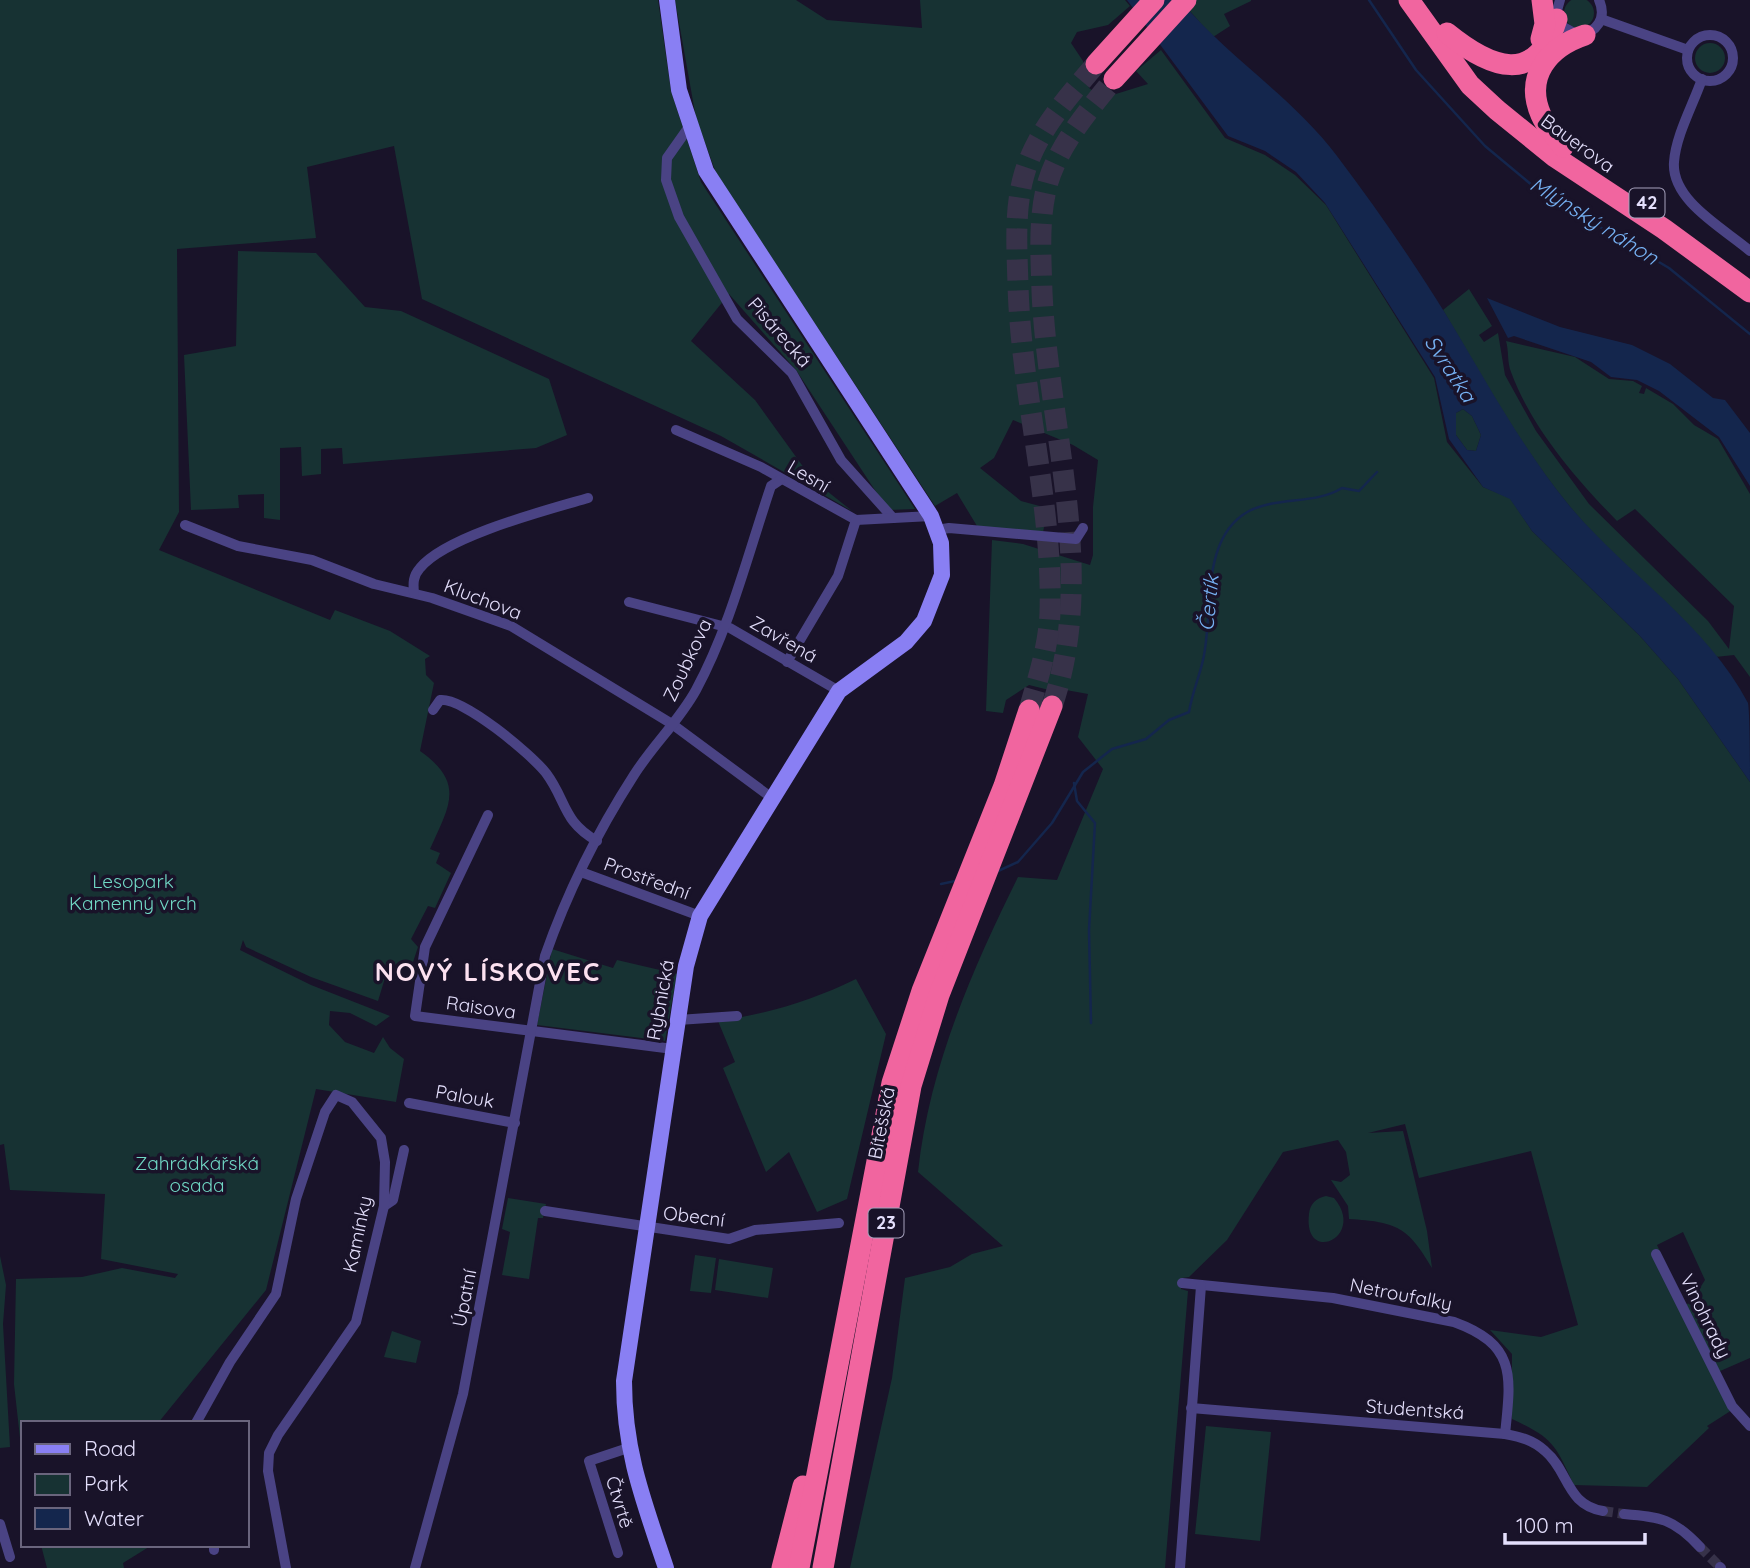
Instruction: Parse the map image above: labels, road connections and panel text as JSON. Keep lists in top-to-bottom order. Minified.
{"streets":{"highway":["Bauerova","42","Bítešská","23"],"street":["Pisárecká","Lesní","Kluchova","Zavřená","Zoubkova","Prostřední","Rybnická","Raisova","Palouk","Obecní","Kamínky","Netroufalky","Úpatní","Vinohrady","Studentská","Čtvrtě"]},"crossings":[["Bauerova","42"],["Pisárecká","Rybnická"],["Lesní","Zoubkova"],["Kluchova","Zoubkova"],["Kluchova","Rybnická"],["Zavřená","Zoubkova"],["Zavřená","Rybnická"],["Zoubkova","Prostřední"],["Zoubkova","Raisova"],["Zoubkova","Úpatní"],["Prostřední","Rybnická"],["Rybnická","Raisova"],["Rybnická","Obecní"],["Rybnická","Čtvrtě"],["Raisova","Úpatní"],["Palouk","Úpatní"],["Netroufalky","Studentská"]],"districts":["NOVÝ LÍSKOVEC"],"water":["Mlýnský náhon","Svratka","Čertík"],"parks":["Lesopark Kamenný vrch","Zahrádkářská osada"],"legend":["Road","Park","Water"],"scale_bar":"100 m"}
